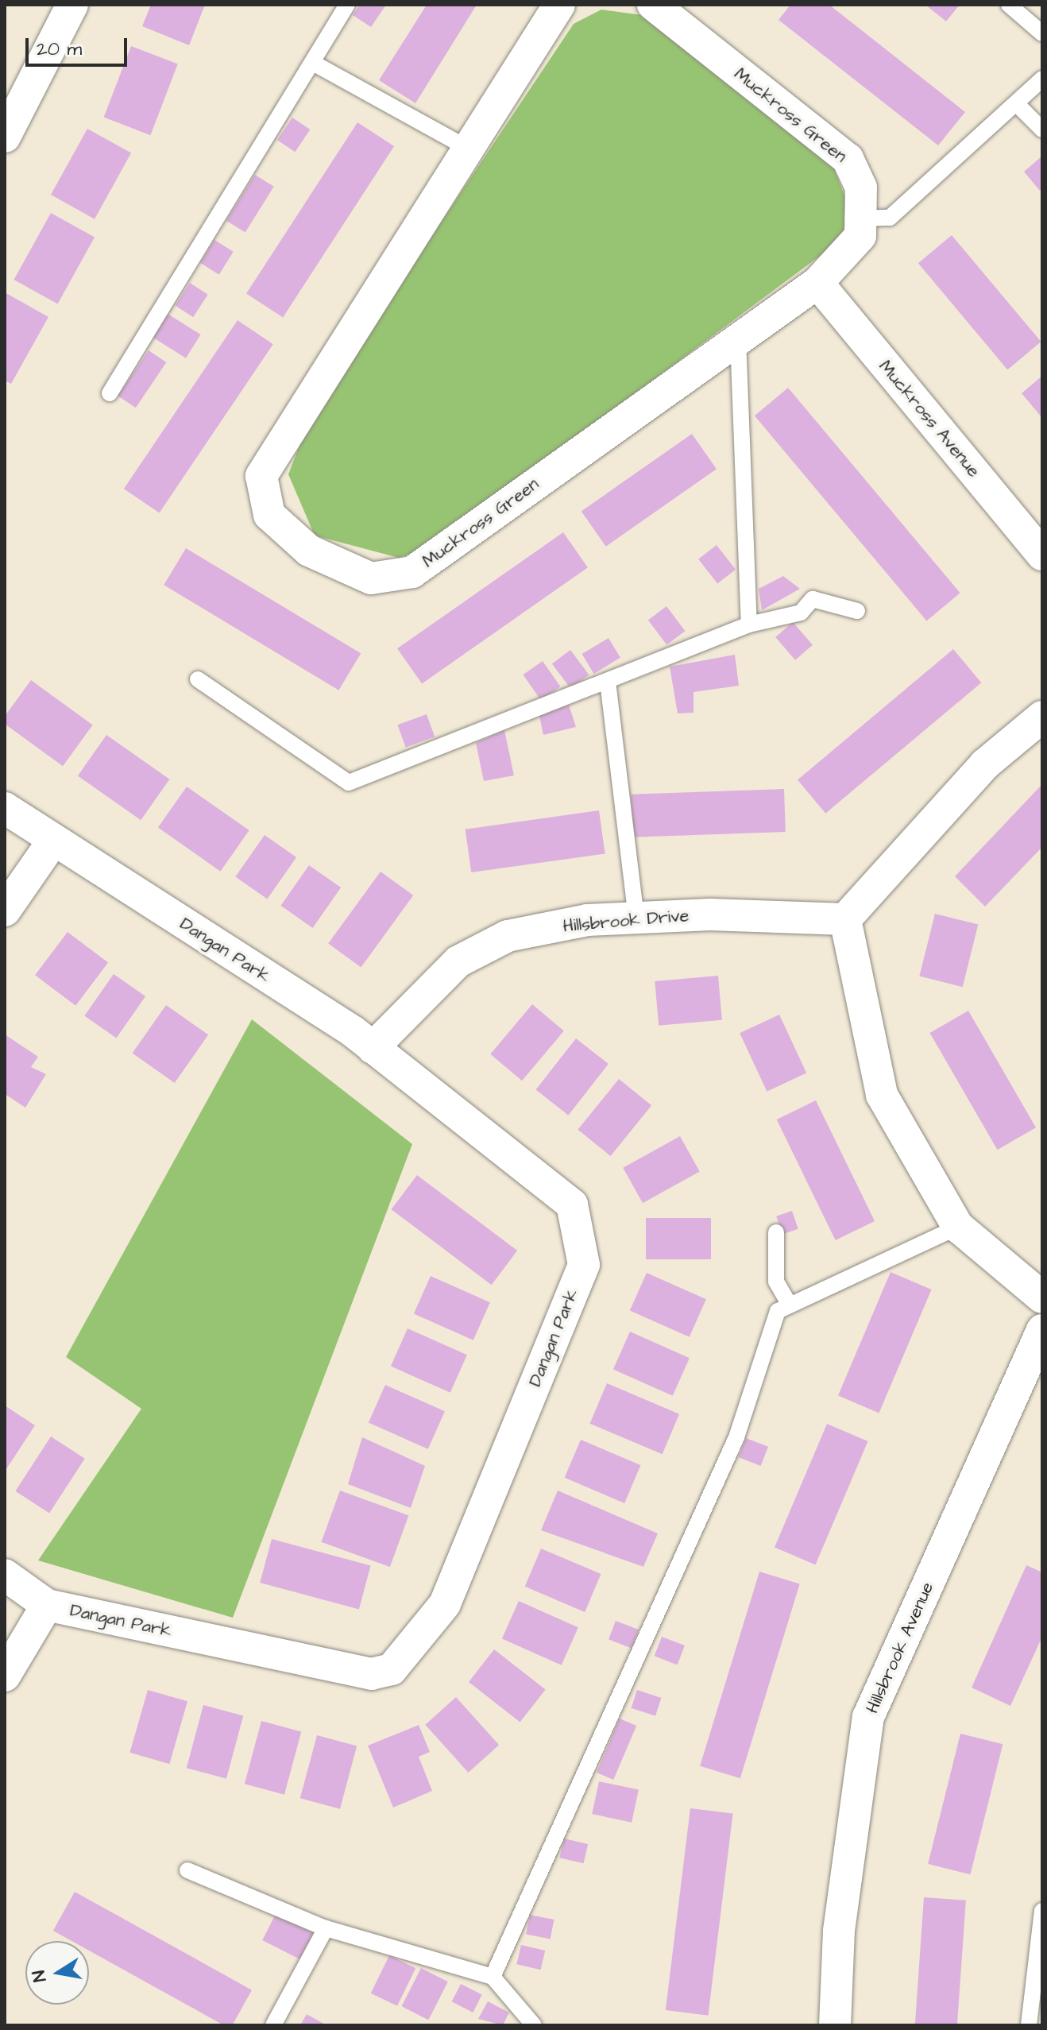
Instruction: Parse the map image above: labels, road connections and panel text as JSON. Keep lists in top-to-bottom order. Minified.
{"streets":{"street":["Muckross Green","Muckross Avenue","Hillsbrook Drive","Dangan Park","Hillsbrook Avenue"]},"crossings":[["Muckross Green","Muckross Avenue"],["Hillsbrook Drive","Dangan Park"]],"scale_bar":"20 m","north":"left"}
